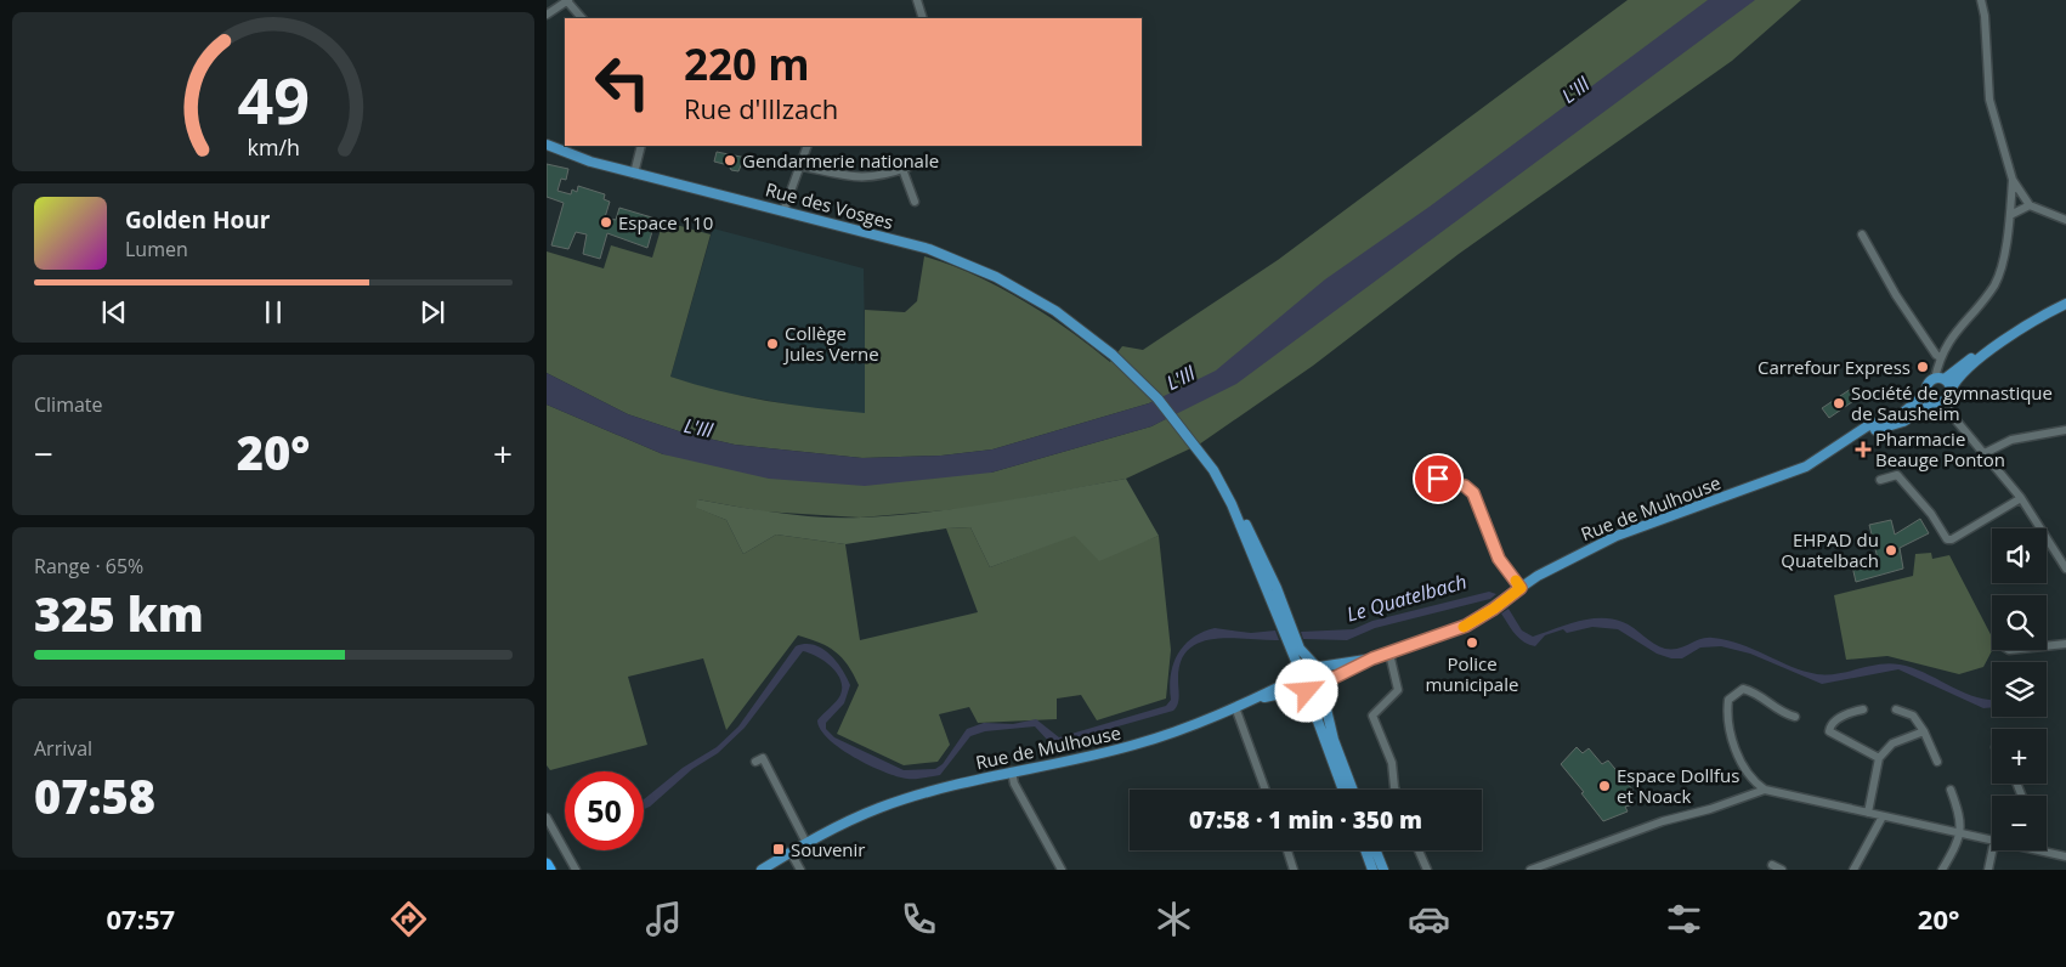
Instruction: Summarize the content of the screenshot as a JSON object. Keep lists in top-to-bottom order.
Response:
{
  "streets": {
    "main road": ["Rue des Vosges", "Rue de Mulhouse"]
  },
  "water": ["L'Ill", "Le Quatelbach"],
  "places": {
    "other": [
      "Gendarmerie nationale",
      "Espace 110",
      "Collège Jules Verne",
      "Carrefour Express",
      "Société de gymnastique de Sausheim",
      "EHPAD du Quatelbach",
      "Police municipale",
      "Espace Dollfus et Noack"
    ],
    "health": ["Pharmacie Beauge Ponton"],
    "transit": ["Souvenir"]
  },
  "page": {
    "turn": ["220 m", "Rue d'Illzach"],
    "song": ["Golden Hour", "Lumen"],
    "tile": [
      "Climate",
      ["Range · 65%", "325 km"],
      ["Arrival", "07:58"]
    ],
    "heat": ["−", "20°", "+"],
    "map_buttons": ["+", "−"],
    "limit": "50",
    "trip": "07:58 · 1 min · 350 m",
    "tabs": ["07:57", "20°"],
    "gauge": ["49", "km/h"]
  }
}
